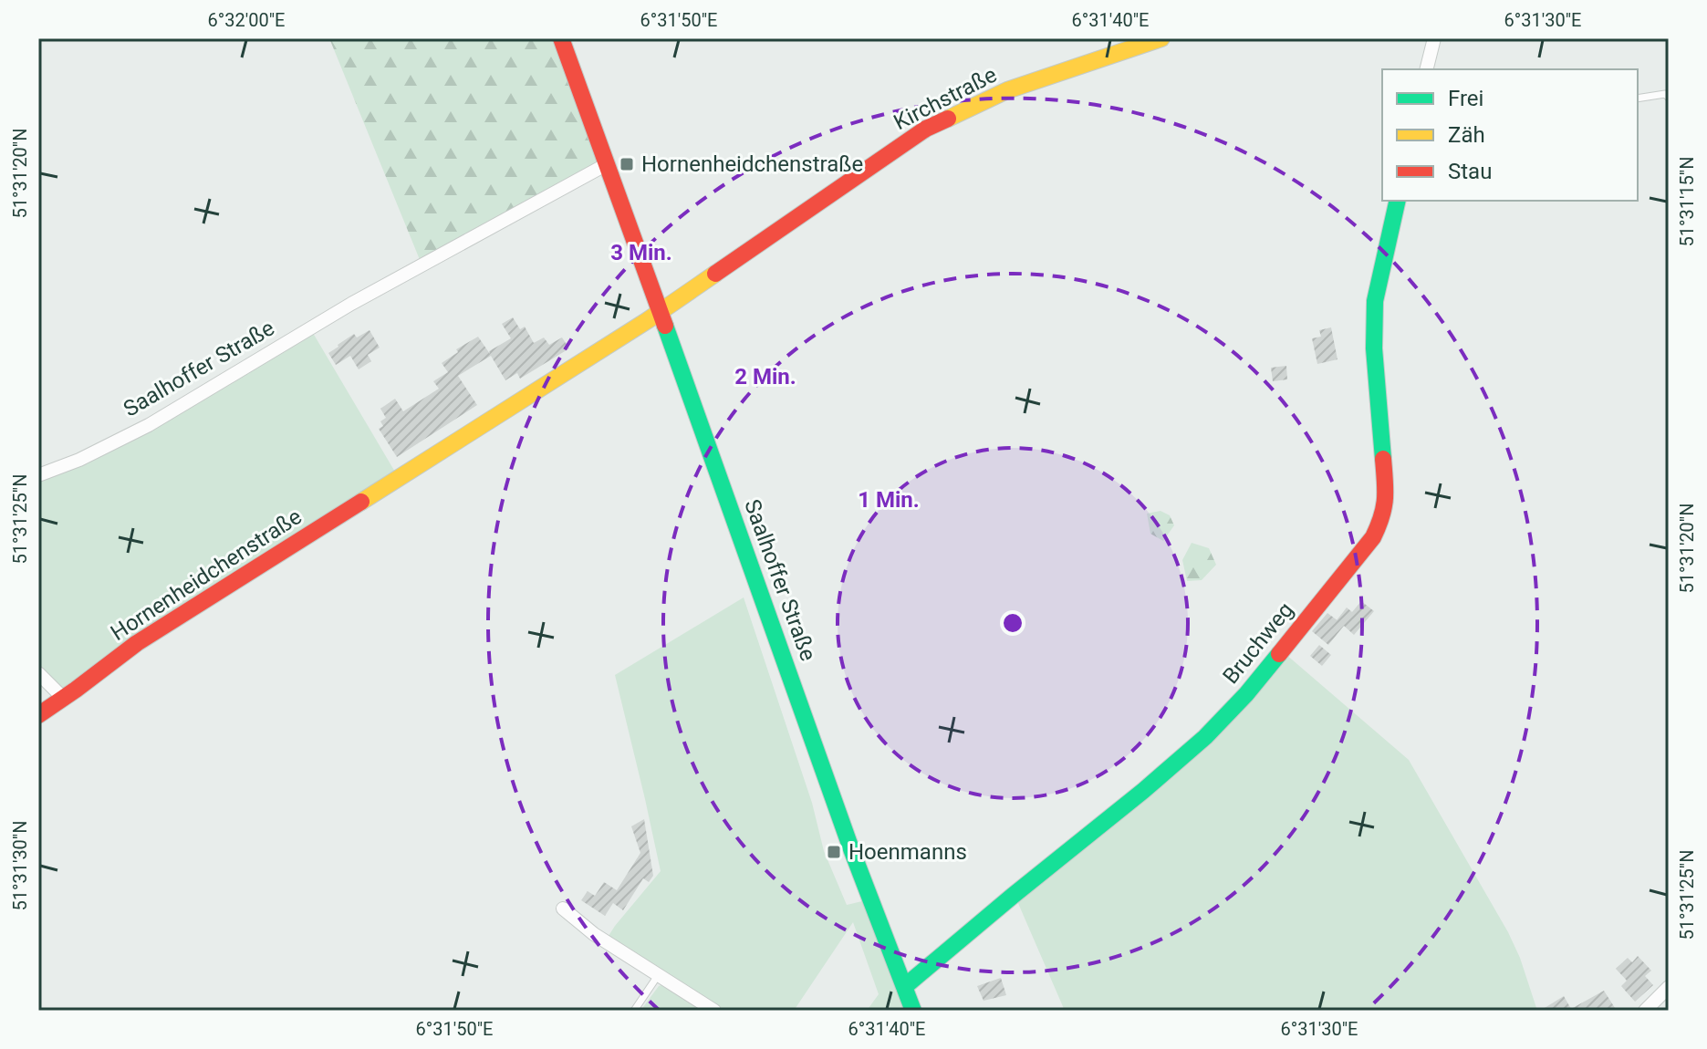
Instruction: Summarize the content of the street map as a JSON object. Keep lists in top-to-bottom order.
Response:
{
  "streets": {
    "street": [
      "Kirchstraße",
      "Saalhoffer Straße",
      "Hornenheidchenstraße",
      "Bruchweg"
    ]
  },
  "crossings": [
    ["Kirchstraße", "Saalhoffer Straße"],
    ["Kirchstraße", "Hornenheidchenstraße"],
    ["Saalhoffer Straße", "Hornenheidchenstraße"],
    ["Saalhoffer Straße", "Bruchweg"]
  ],
  "places": {
    "transit": ["Hornenheidchenstraße", "Hoenmanns"]
  },
  "legend": ["Frei", "Zäh", "Stau"],
  "coordinates": [
    "6°32'00\"E",
    "6°31'50\"E",
    "6°31'40\"E",
    "6°31'30\"E",
    "51°31'20\"N",
    "51°31'15\"N",
    "51°31'25\"N",
    "51°31'30\"N"
  ],
  "rings": ["3 Min.", "2 Min.", "1 Min."]
}
